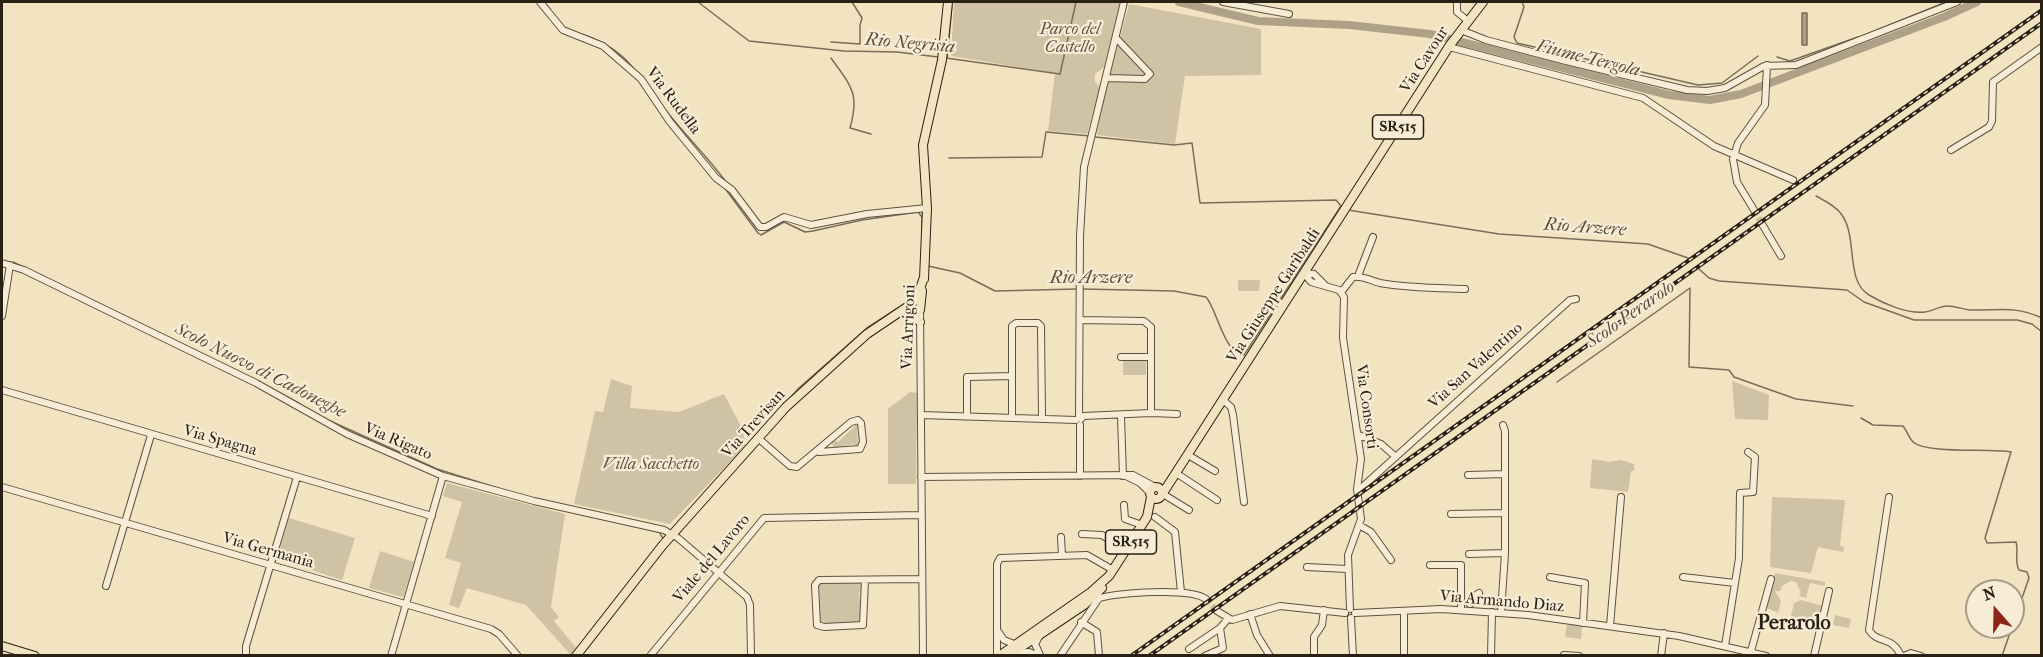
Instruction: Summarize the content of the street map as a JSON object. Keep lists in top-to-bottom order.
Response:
{
  "streets": {
    "main road": [
      "Via Cavour",
      "SR515",
      "Via Giuseppe Garibaldi",
      "Via Arrigoni",
      "Via Trevisan"
    ],
    "street": [
      "Via Rudella",
      "Via San Valentino",
      "Via Consorti",
      "Via Spagna",
      "Via Rigato",
      "Via Germania",
      "Viale del Lavoro",
      "Via Armando Diaz"
    ]
  },
  "crossings": [
    ["Via Cavour", "Via Giuseppe Garibaldi"],
    ["Via Rudella", "Via Arrigoni"],
    ["SR515", "Via Giuseppe Garibaldi"],
    ["Via Arrigoni", "Via Trevisan"],
    ["Via Arrigoni", "Viale del Lavoro"],
    ["Via Consorti", "Via Armando Diaz"],
    ["Via Trevisan", "Via Rigato"],
    ["Via Rigato", "Viale del Lavoro"]
  ],
  "districts": ["Perarolo"],
  "water": [
    "Rio Negrisia",
    "Fiume Tergola",
    "Rio Arzere",
    "Scolo Perarolo",
    "Scolo Nuovo di Cadoneghe"
  ],
  "parks": ["Parco del Castello", "Villa Sacchetto"],
  "north": "top"
}
